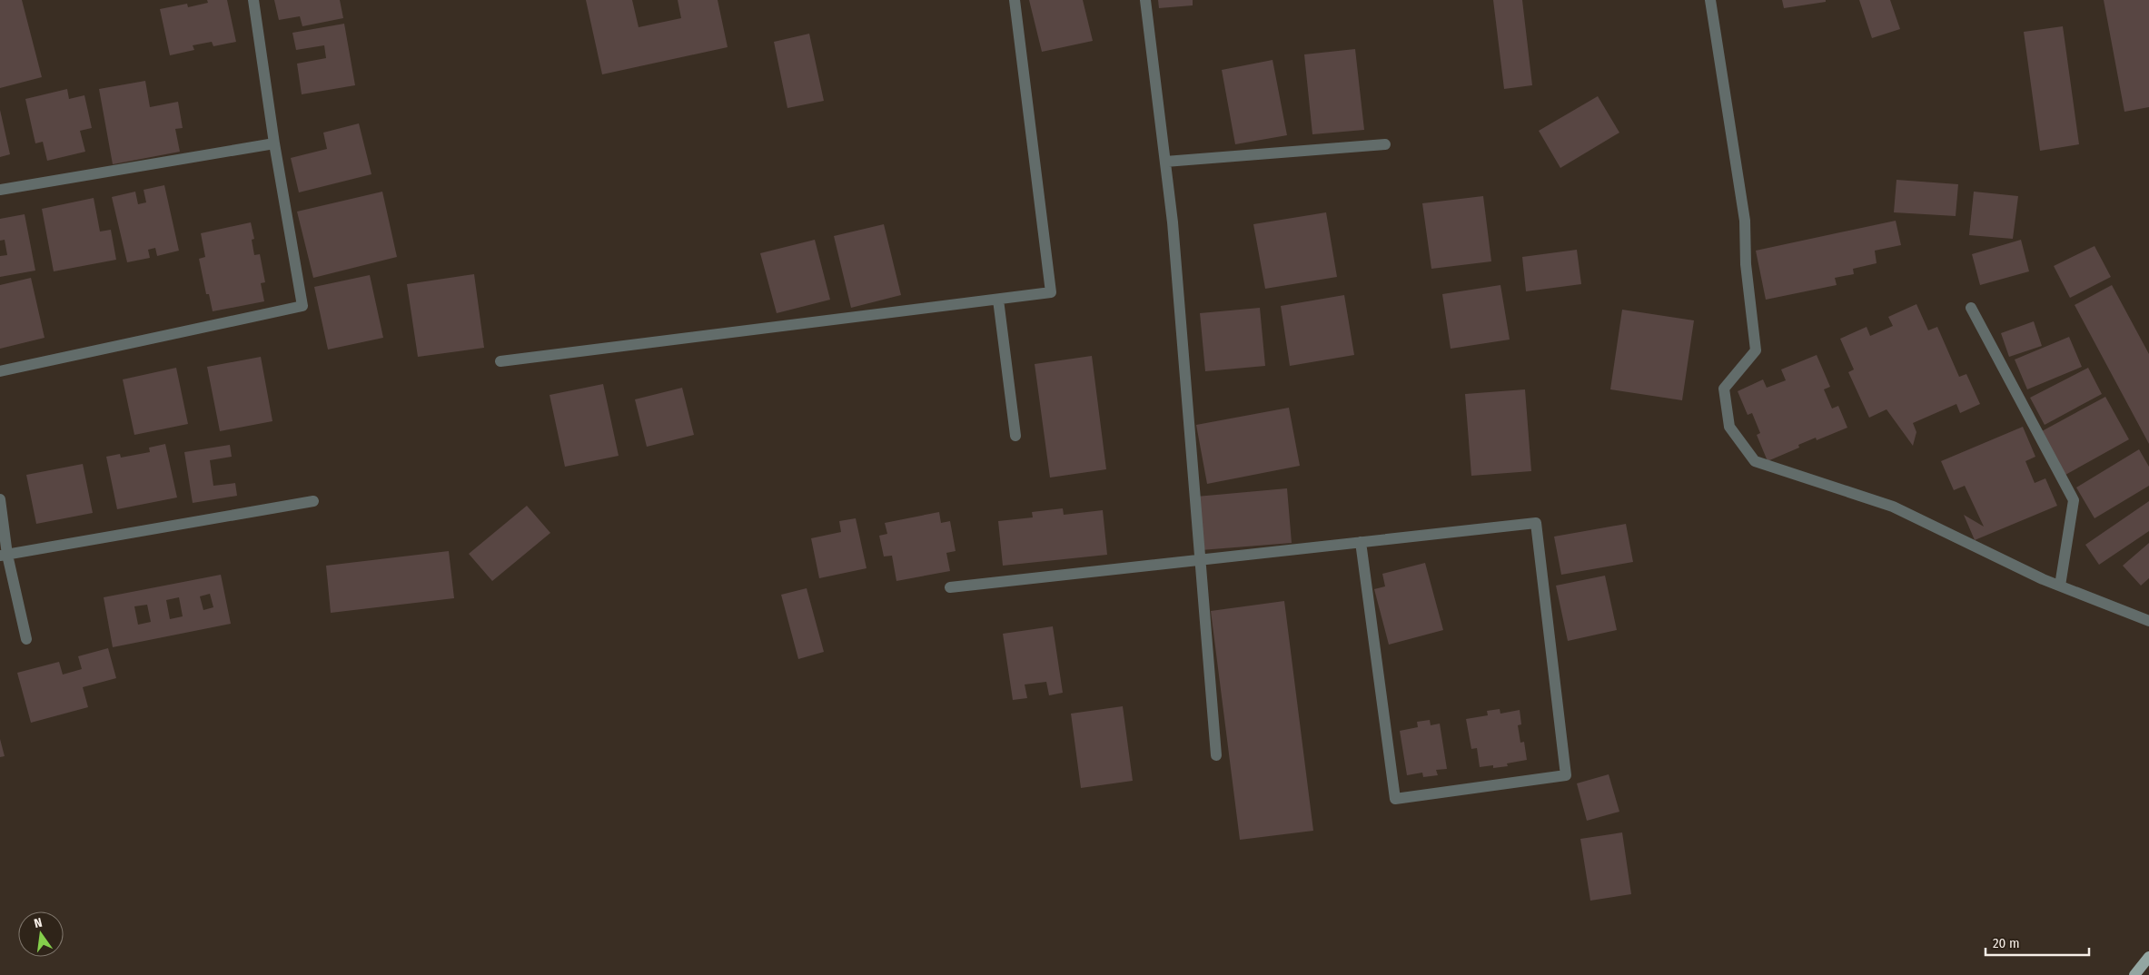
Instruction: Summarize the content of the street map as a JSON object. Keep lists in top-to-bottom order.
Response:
{
  "scale_bar": "20 m",
  "north": "top"
}
